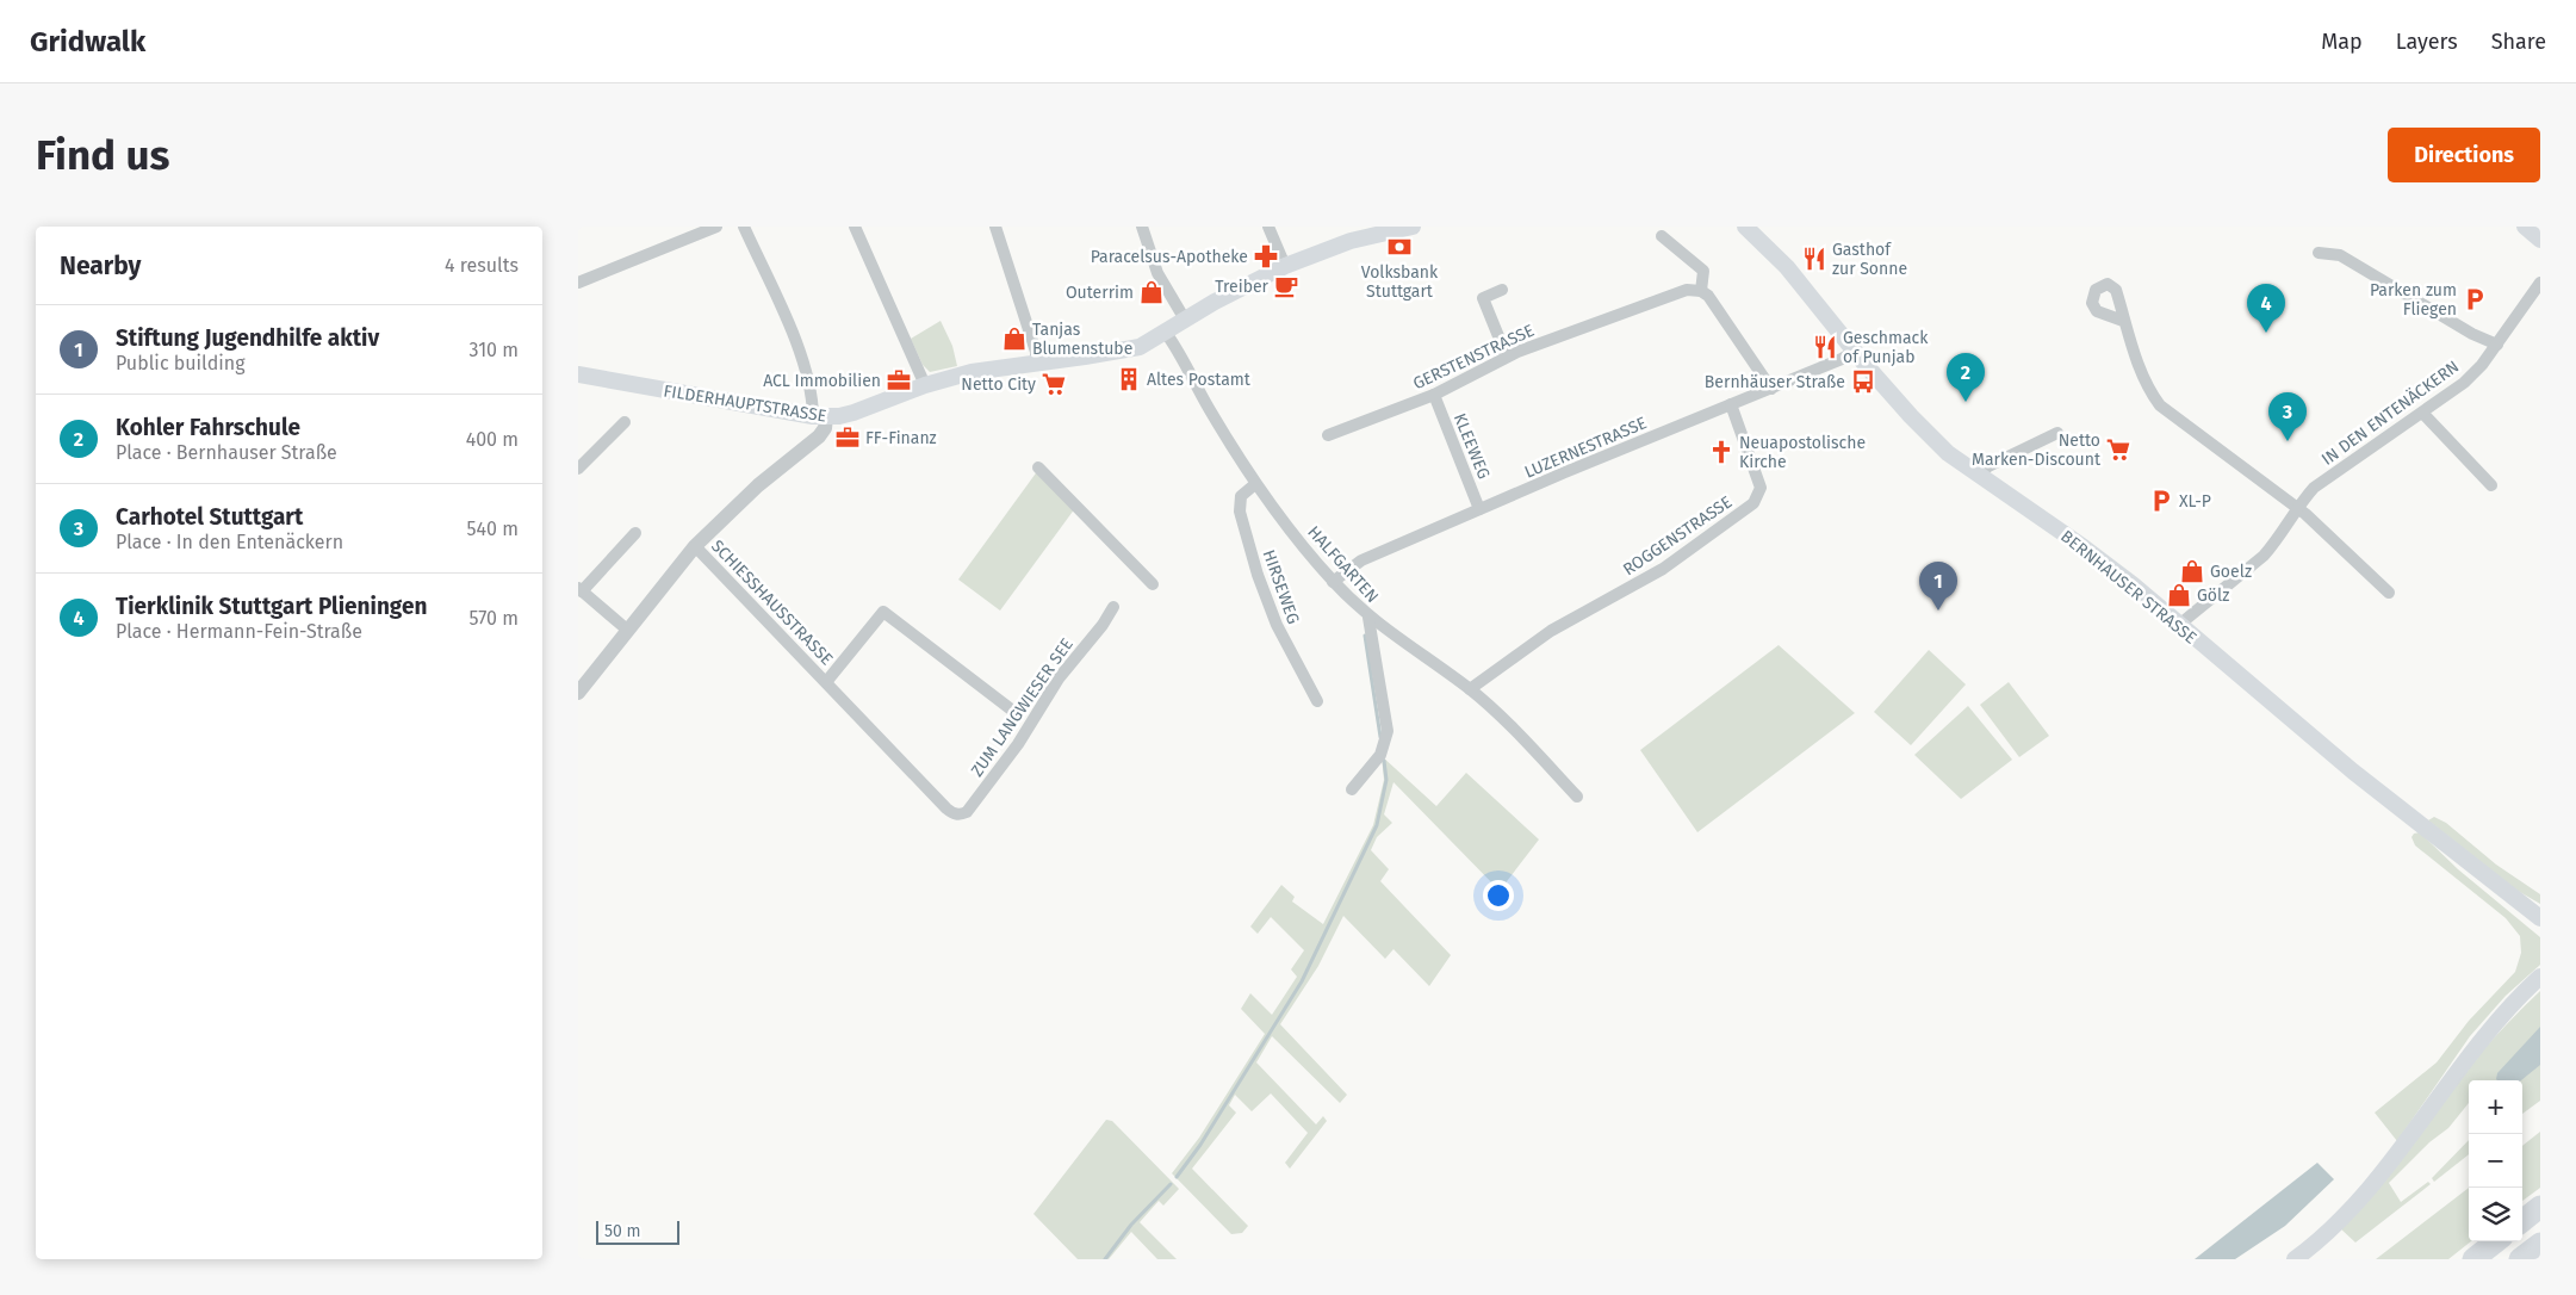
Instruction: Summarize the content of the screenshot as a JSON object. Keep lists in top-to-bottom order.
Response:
{
  "streets": {
    "main road": ["FILDERHAUPTSTRASSE", "BERNHAUSER STRASSE"],
    "street": [
      "GERSTENSTRASSE",
      "IN DEN ENTENÄCKERN",
      "KLEEWEG",
      "LUZERNESTRASSE",
      "ROGGENSTRASSE",
      "HALFGARTEN",
      "HIRSEWEG",
      "SCHIESSHAUSSTRASSE",
      "ZUM LANGWIESER SEE"
    ]
  },
  "crossings": [
    ["GERSTENSTRASSE", "KLEEWEG"],
    ["FILDERHAUPTSTRASSE", "HALFGARTEN"],
    ["IN DEN ENTENÄCKERN", "BERNHAUSER STRASSE"],
    ["KLEEWEG", "LUZERNESTRASSE"],
    ["LUZERNESTRASSE", "ROGGENSTRASSE"],
    ["LUZERNESTRASSE", "HALFGARTEN"],
    ["LUZERNESTRASSE", "BERNHAUSER STRASSE"],
    ["ROGGENSTRASSE", "HALFGARTEN"],
    ["HALFGARTEN", "HIRSEWEG"],
    ["SCHIESSHAUSSTRASSE", "ZUM LANGWIESER SEE"]
  ],
  "places": {
    "bank": ["Volksbank Stuttgart"],
    "pharmacy": ["Paracelsus-Apotheke"],
    "restaurant": ["Gasthof zur Sonne", "Geschmack of Punjab"],
    "cafe": ["Treiber"],
    "shop": [
      "Outerrim",
      "Tanjas Blumenstube",
      "Goelz",
      "Gölz"
    ],
    "parking": ["Parken zum Fliegen", "XL-P"],
    "building": ["Altes Postamt"],
    "office": ["ACL Immobilien", "FF-Finanz"],
    "bus stop": ["Bernhäuser Straße"],
    "supermarket": ["Netto City", "Netto Marken-Discount"],
    "church": ["Neuapostolische Kirche"]
  },
  "scale_bar": "50 m",
  "page": {
    "header": "Gridwalk",
    "nav": ["Map", "Layers", "Share"],
    "buttons": "Directions",
    "title": "Find us",
    "heading": ["Nearby", "4 results"],
    "pins": [
      "4",
      "2",
      "3",
      "1"
    ],
    "list": [
      {
        "mark": "1",
        "name": "Stiftung Jugendhilfe aktiv",
        "note": "Public building",
        "value": "310 m"
      },
      {
        "mark": "2",
        "name": "Kohler Fahrschule",
        "note": "Place · Bernhauser Straße",
        "value": "400 m"
      },
      {
        "mark": "3",
        "name": "Carhotel Stuttgart",
        "note": "Place · In den Entenäckern",
        "value": "540 m"
      },
      {
        "mark": "4",
        "name": "Tierklinik Stuttgart Plieningen",
        "note": "Place · Hermann-Fein-Straße",
        "value": "570 m"
      }
    ],
    "map_buttons": ["+", "−"],
    "scale": "50 m"
  }
}
